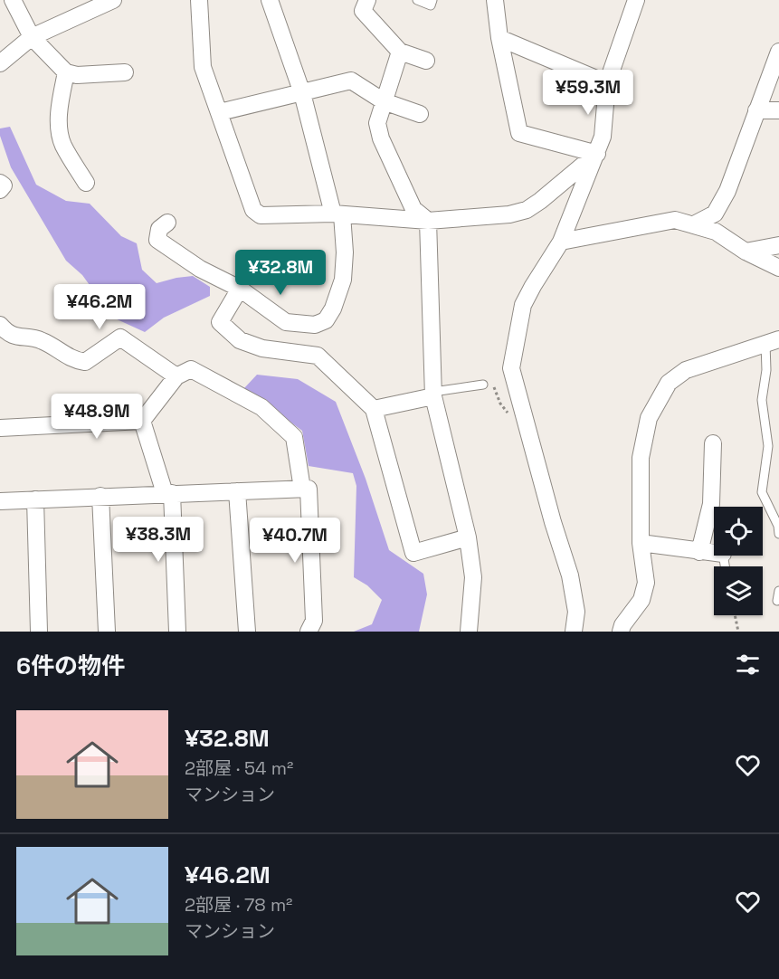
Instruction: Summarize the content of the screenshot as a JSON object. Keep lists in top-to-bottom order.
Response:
{
  "page": {
    "price": [
      "¥59.3M",
      "¥32.8M",
      "¥46.2M",
      "¥48.9M",
      "¥38.3M",
      "¥40.7M"
    ],
    "heading": "6件の物件",
    "list": [
      {
        "name": "¥32.8M",
        "note": "2部屋 · 54 m² · マンション"
      },
      {
        "name": "¥46.2M",
        "note": "2部屋 · 78 m² · マンション"
      }
    ]
  }
}
